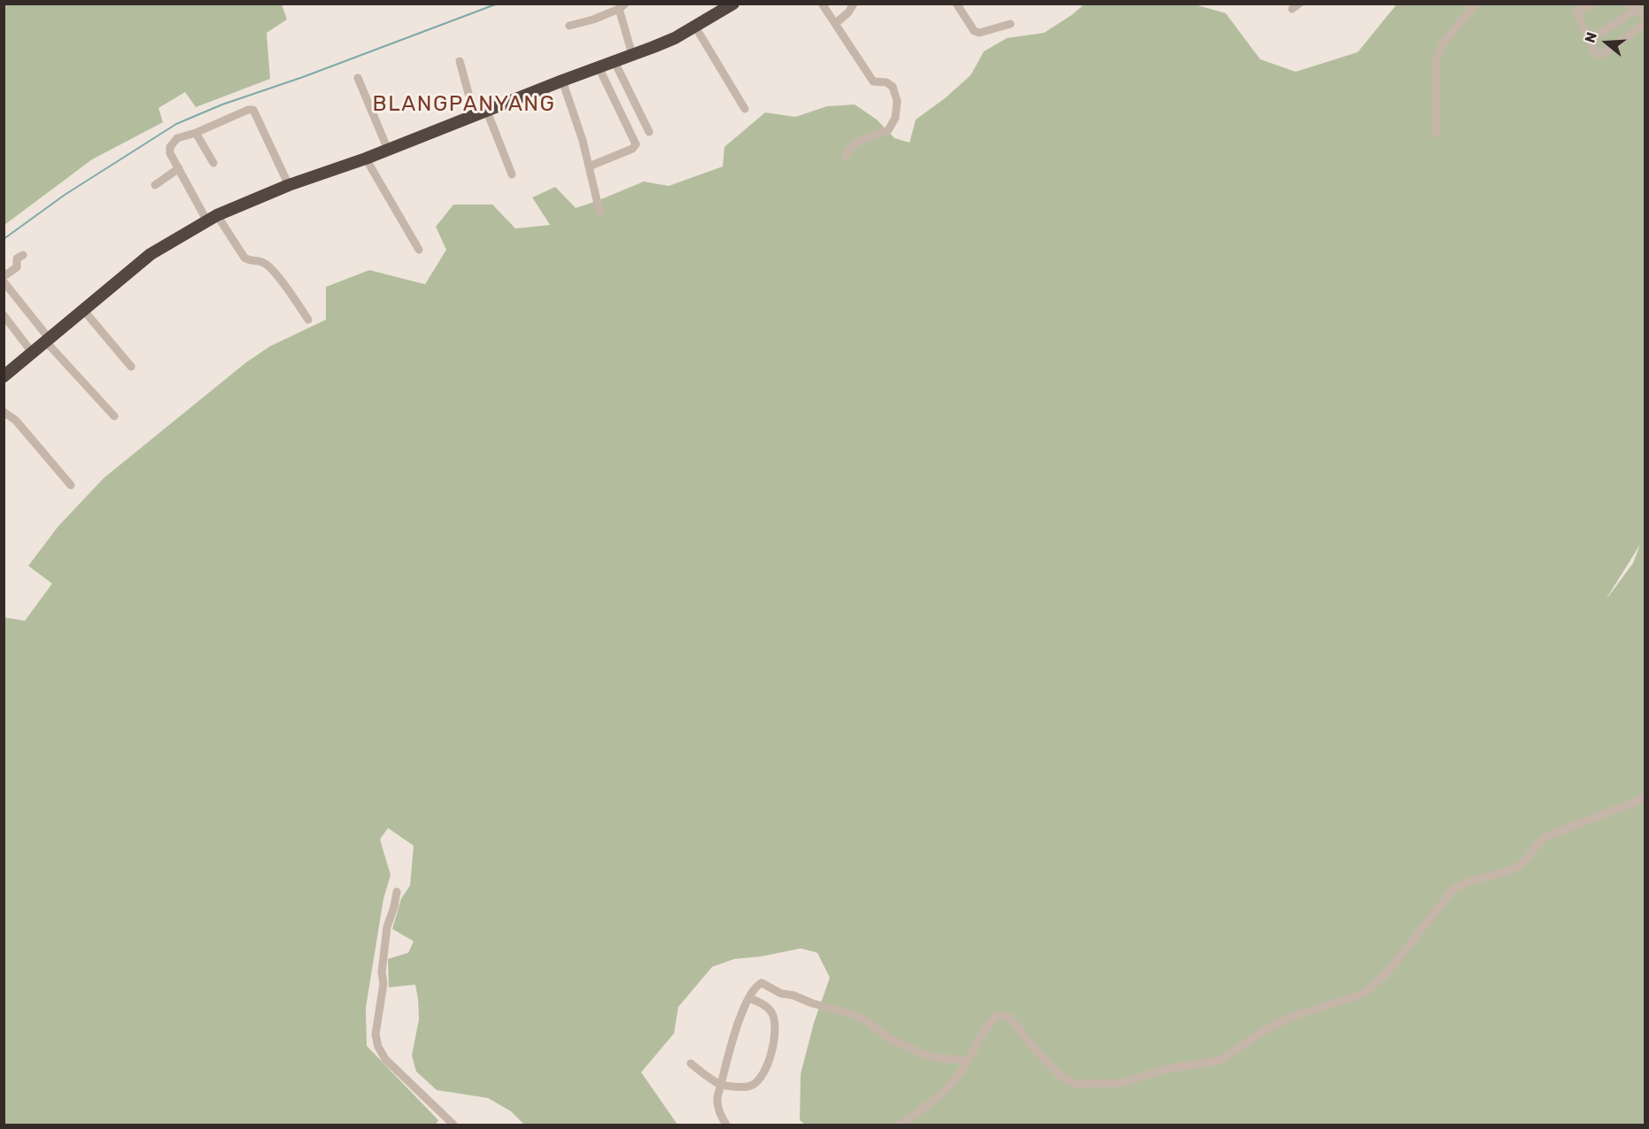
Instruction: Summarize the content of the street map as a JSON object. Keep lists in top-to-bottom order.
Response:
{
  "districts": ["BLANGPANYANG"],
  "north": "left"
}
